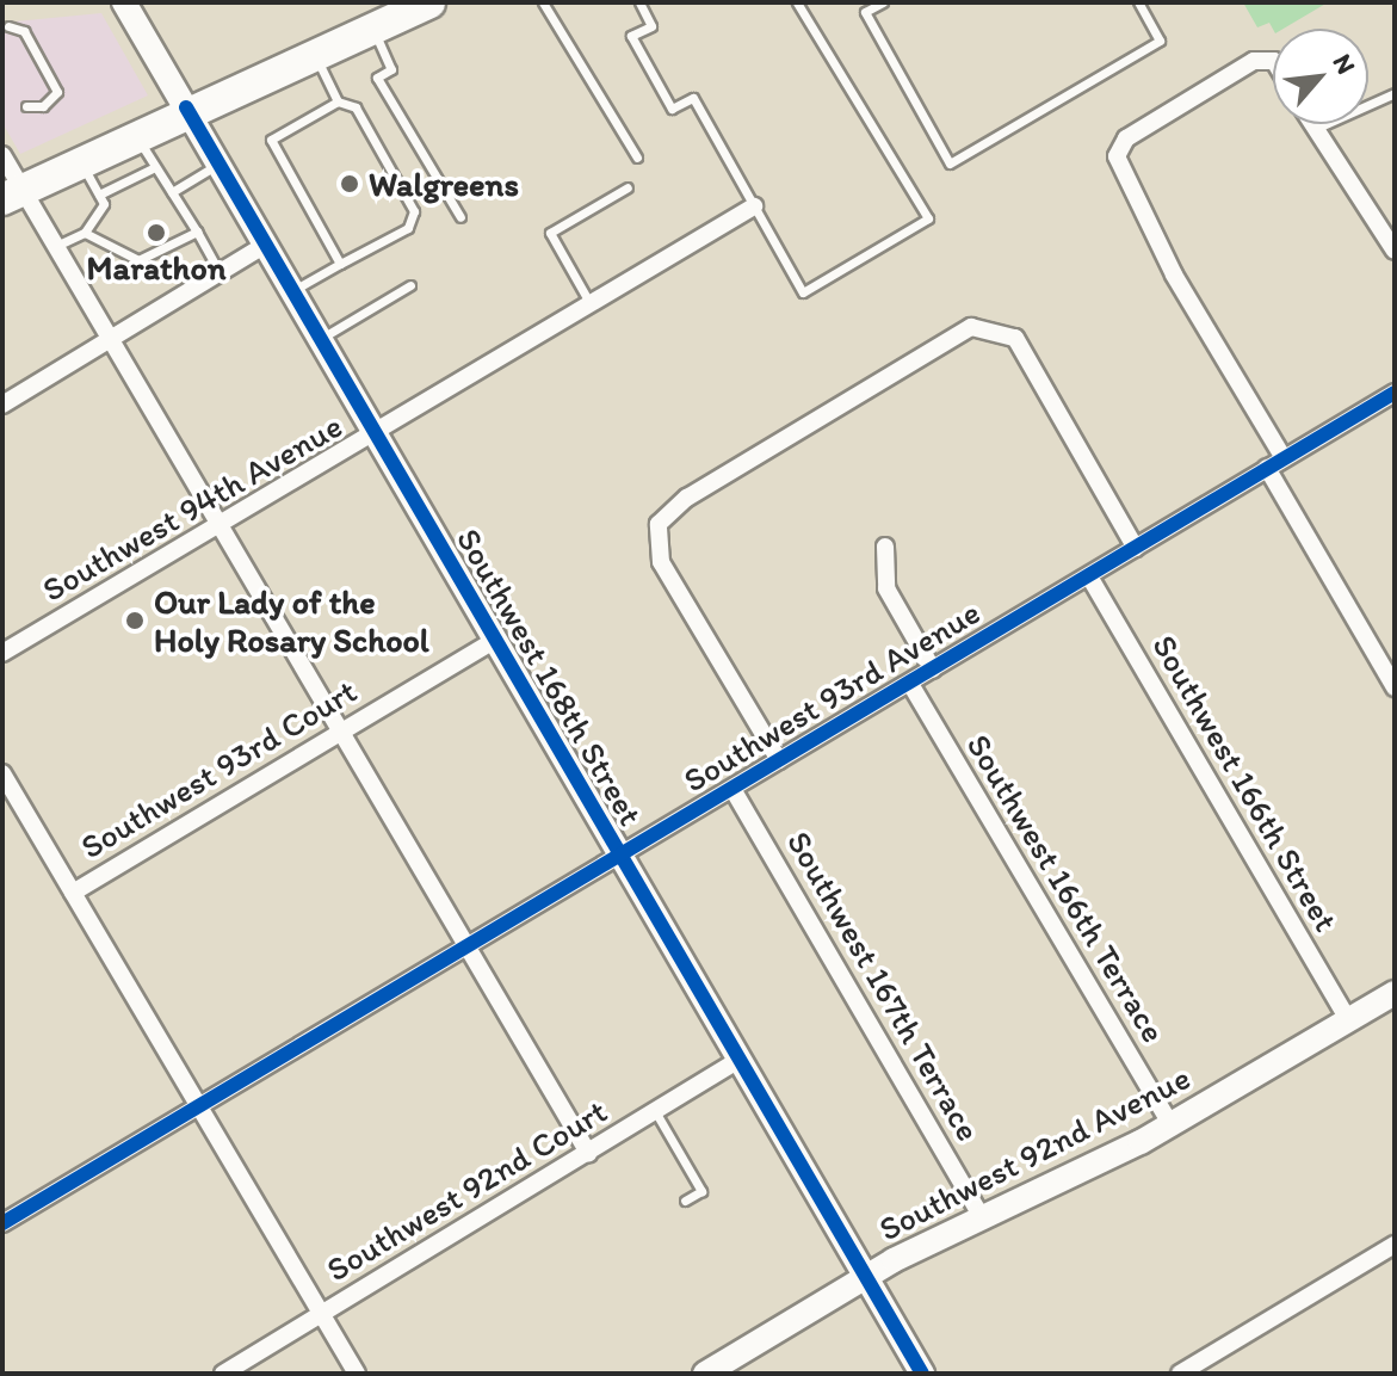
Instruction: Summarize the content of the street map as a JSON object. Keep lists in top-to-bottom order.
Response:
{
  "streets": {
    "street": [
      "Southwest 94th Avenue",
      "Southwest 168th Street",
      "Southwest 93rd Avenue",
      "Southwest 93rd Court",
      "Southwest 166th Street",
      "Southwest 166th Terrace",
      "Southwest 167th Terrace",
      "Southwest 92nd Avenue",
      "Southwest 92nd Court"
    ]
  },
  "crossings": [
    ["Southwest 94th Avenue", "Southwest 168th Street"],
    ["Southwest 168th Street", "Southwest 93rd Avenue"],
    ["Southwest 168th Street", "Southwest 93rd Court"],
    ["Southwest 168th Street", "Southwest 92nd Avenue"],
    ["Southwest 168th Street", "Southwest 92nd Court"],
    ["Southwest 93rd Avenue", "Southwest 166th Street"],
    ["Southwest 93rd Avenue", "Southwest 166th Terrace"],
    ["Southwest 93rd Avenue", "Southwest 167th Terrace"],
    ["Southwest 166th Street", "Southwest 92nd Avenue"],
    ["Southwest 166th Terrace", "Southwest 92nd Avenue"],
    ["Southwest 167th Terrace", "Southwest 92nd Avenue"]
  ],
  "places": ["Walgreens", "Marathon", "Our Lady of the Holy Rosary School"],
  "north": "top right"
}
